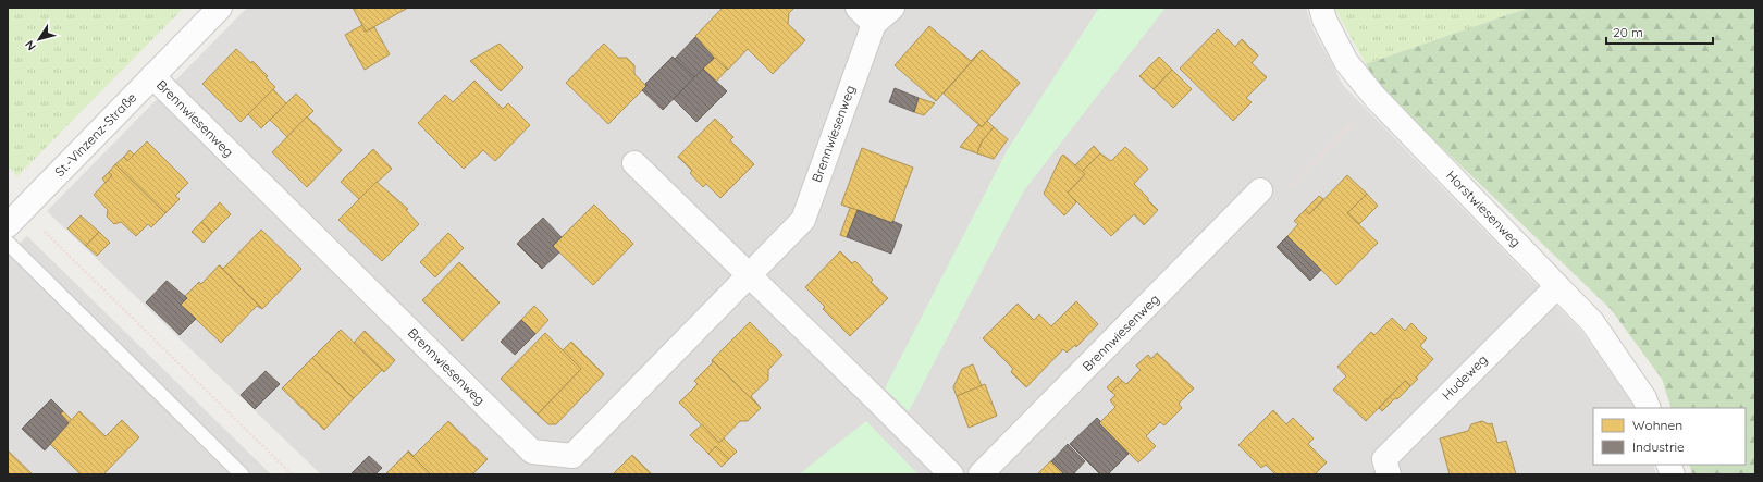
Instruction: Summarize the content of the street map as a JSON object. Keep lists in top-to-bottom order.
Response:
{
  "streets": {
    "street": [
      "Brennwiesenweg",
      "St.-Vinzenz-Straße",
      "Horstwiesenweg",
      "Hudeweg"
    ]
  },
  "crossings": [
    ["Brennwiesenweg", "St.-Vinzenz-Straße"],
    ["Horstwiesenweg", "Hudeweg"]
  ],
  "legend": ["Wohnen", "Industrie"],
  "scale_bar": "20 m",
  "north": "bottom left"
}
